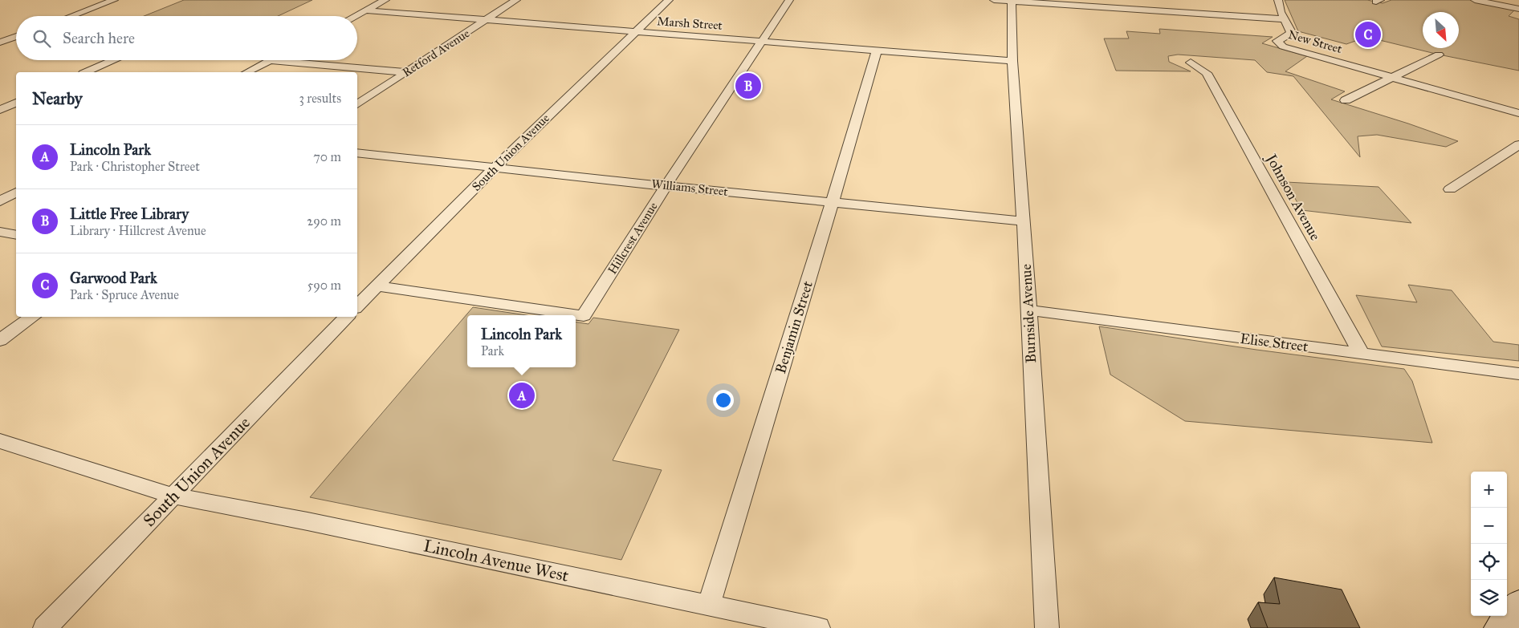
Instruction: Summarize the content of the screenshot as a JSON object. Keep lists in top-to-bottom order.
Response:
{
  "streets": {
    "street": [
      "Marsh Street",
      "New Street",
      "Retford Avenue",
      "South Union Avenue",
      "Williams Street",
      "Johnson Avenue",
      "Hillcrest Avenue",
      "Burnside Avenue",
      "Benjamin Street",
      "Elise Street",
      "Lincoln Avenue West"
    ]
  },
  "crossings": [
    ["Marsh Street", "Retford Avenue"],
    ["Marsh Street", "South Union Avenue"],
    ["Marsh Street", "Hillcrest Avenue"],
    ["Marsh Street", "Burnside Avenue"],
    ["Marsh Street", "Benjamin Street"],
    ["New Street", "Burnside Avenue"],
    ["South Union Avenue", "Williams Street"],
    ["South Union Avenue", "Hillcrest Avenue"],
    ["South Union Avenue", "Lincoln Avenue West"],
    ["Williams Street", "Hillcrest Avenue"],
    ["Williams Street", "Burnside Avenue"],
    ["Williams Street", "Benjamin Street"],
    ["Johnson Avenue", "Elise Street"],
    ["Burnside Avenue", "Elise Street"],
    ["Benjamin Street", "Lincoln Avenue West"]
  ],
  "north": "bottom right",
  "page": {
    "search": "Search here",
    "pins": ["C", "B", "A"],
    "heading": ["Nearby", "3 results"],
    "list": [
      {
        "mark": "A",
        "name": "Lincoln Park",
        "note": "Park · Christopher Street",
        "value": "70 m"
      },
      {
        "mark": "B",
        "name": "Little Free Library",
        "note": "Library · Hillcrest Avenue",
        "value": "290 m"
      },
      {
        "mark": "C",
        "name": "Garwood Park",
        "note": "Park · Spruce Avenue",
        "value": "590 m"
      }
    ],
    "popup": ["Lincoln Park", "Park"],
    "map_buttons": ["+", "−"]
  }
}
